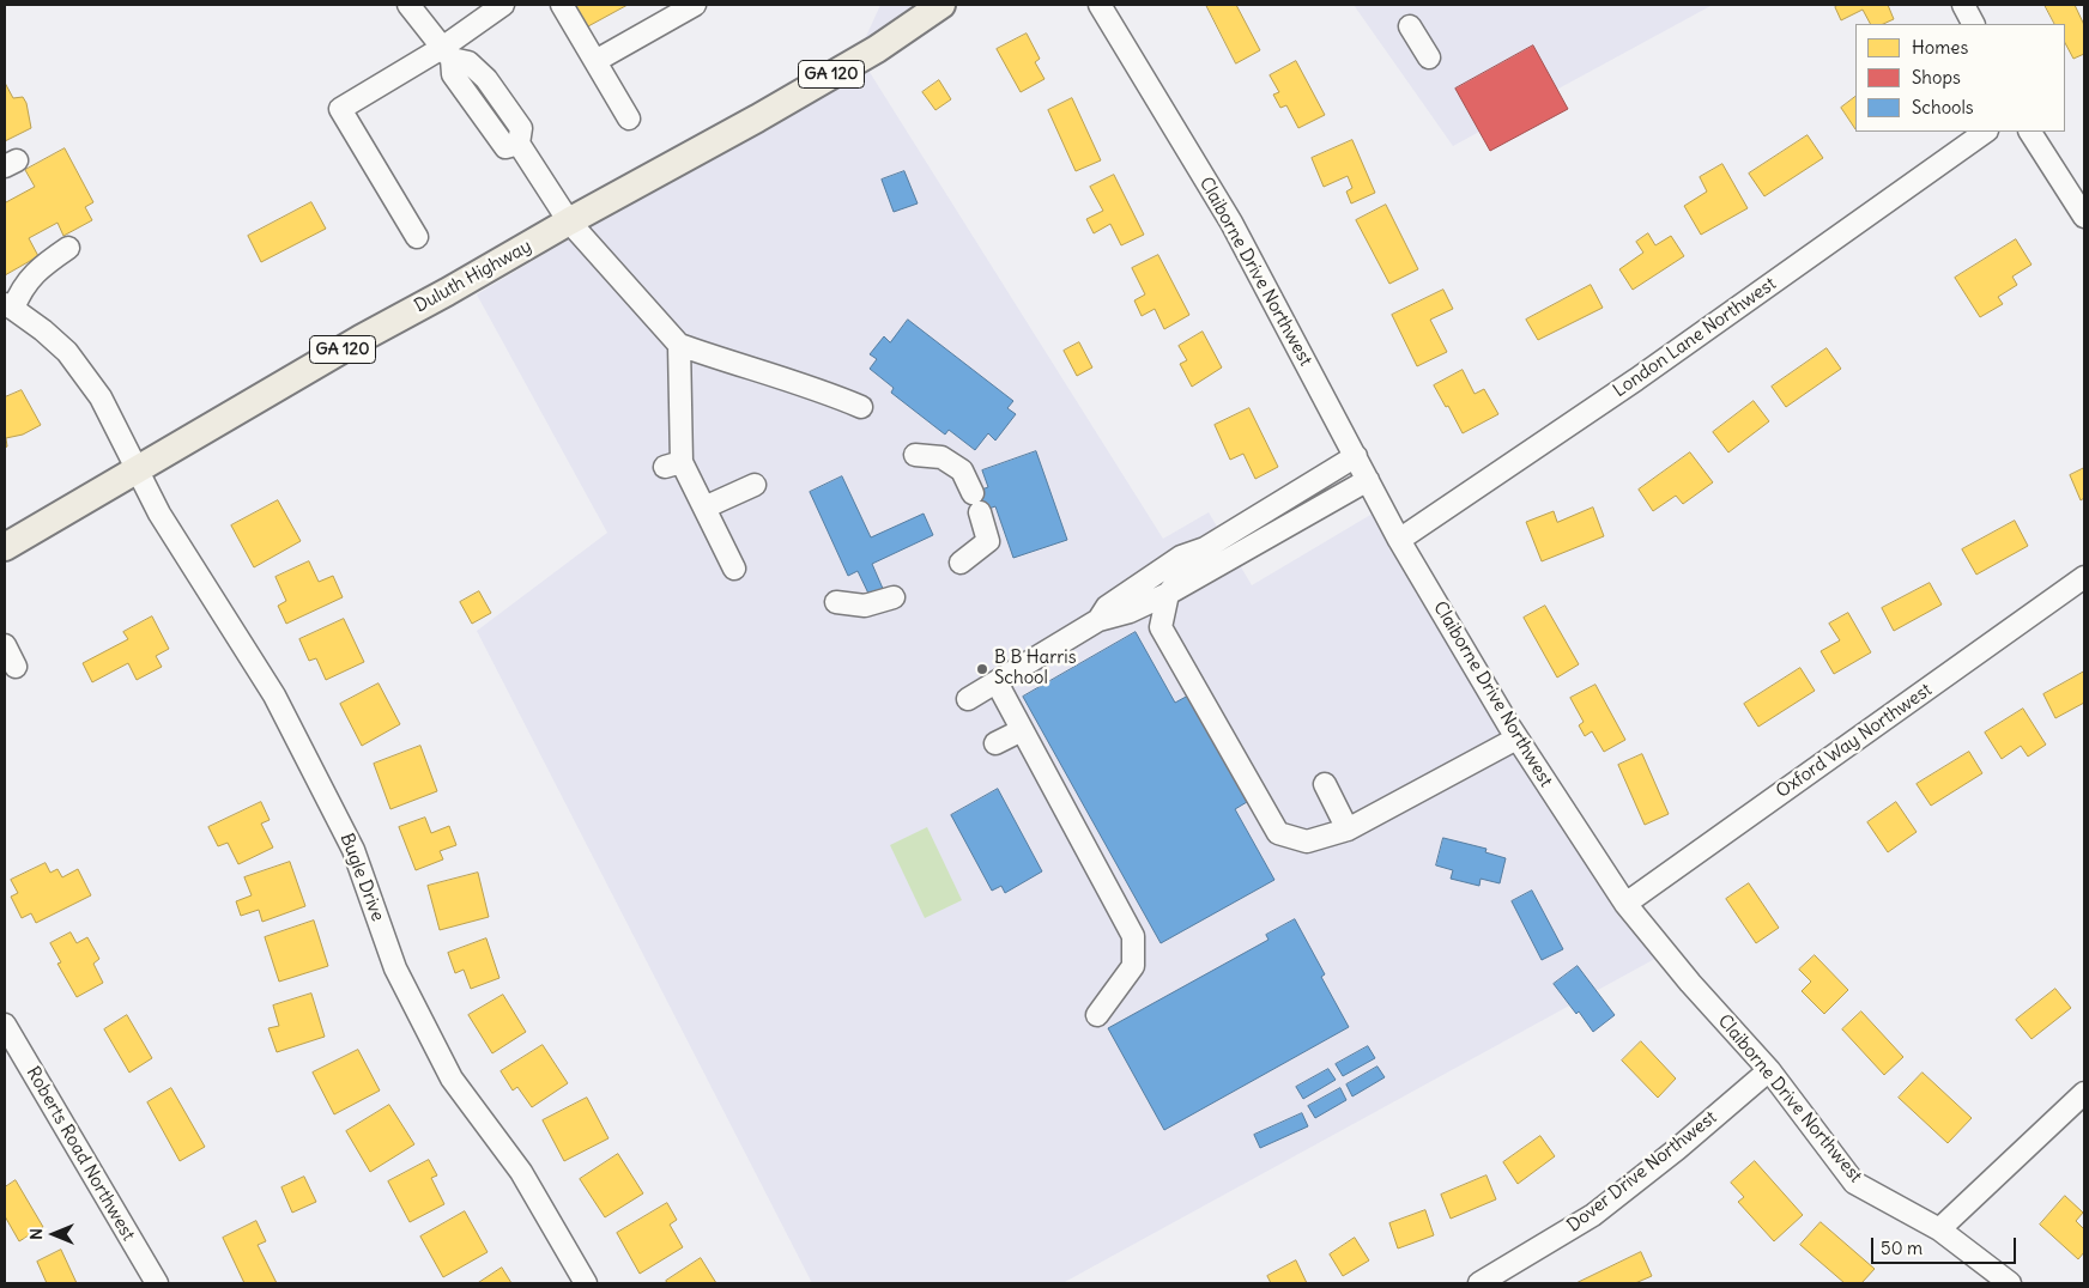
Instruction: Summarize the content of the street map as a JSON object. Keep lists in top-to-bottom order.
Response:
{
  "streets": {
    "main road": ["GA 120", "Duluth Highway"],
    "street": [
      "Claiborne Drive Northwest",
      "London Lane Northwest",
      "Oxford Way Northwest",
      "Bugle Drive",
      "Roberts Road Northwest",
      "Dover Drive Northwest"
    ]
  },
  "crossings": [
    ["Claiborne Drive Northwest", "London Lane Northwest"],
    ["Claiborne Drive Northwest", "Oxford Way Northwest"],
    ["Claiborne Drive Northwest", "Dover Drive Northwest"],
    ["Duluth Highway", "Bugle Drive"]
  ],
  "places": ["B B Harris School"],
  "legend": ["Homes", "Shops", "Schools"],
  "scale_bar": "50 m",
  "north": "left"
}
